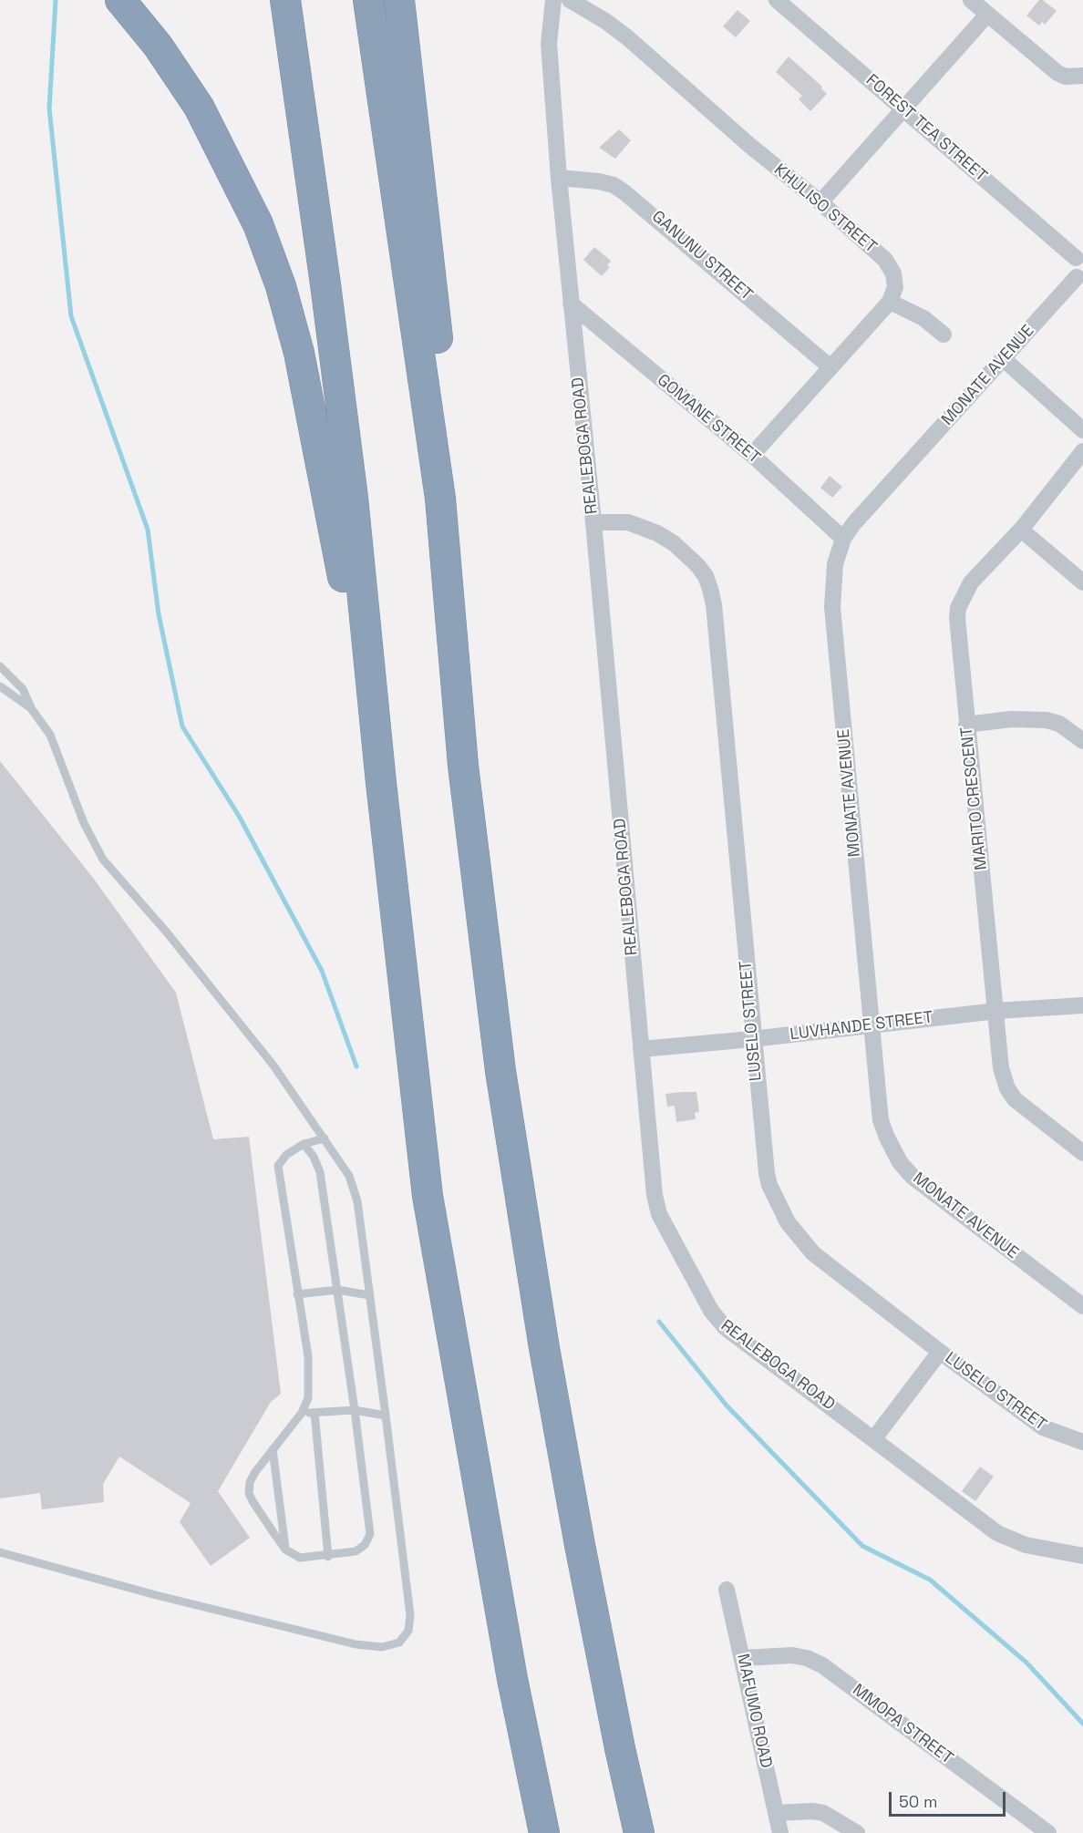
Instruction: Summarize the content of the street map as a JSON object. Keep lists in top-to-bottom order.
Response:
{
  "streets": {
    "street": [
      "FOREST TEA STREET",
      "KHULISO STREET",
      "GANUNU STREET",
      "MONATE AVENUE",
      "GOMANE STREET",
      "REALEBOGA ROAD",
      "MARITO CRESCENT",
      "LUSELO STREET",
      "LUVHANDE STREET",
      "MAFUMO ROAD",
      "MMOPA STREET"
    ]
  },
  "crossings": [
    ["FOREST TEA STREET", "MONATE AVENUE"],
    ["GANUNU STREET", "REALEBOGA ROAD"],
    ["MONATE AVENUE", "GOMANE STREET"],
    ["MONATE AVENUE", "LUVHANDE STREET"],
    ["GOMANE STREET", "REALEBOGA ROAD"],
    ["REALEBOGA ROAD", "LUSELO STREET"],
    ["REALEBOGA ROAD", "LUVHANDE STREET"],
    ["MARITO CRESCENT", "LUVHANDE STREET"],
    ["LUSELO STREET", "LUVHANDE STREET"],
    ["MAFUMO ROAD", "MMOPA STREET"]
  ],
  "scale_bar": "50 m"
}
